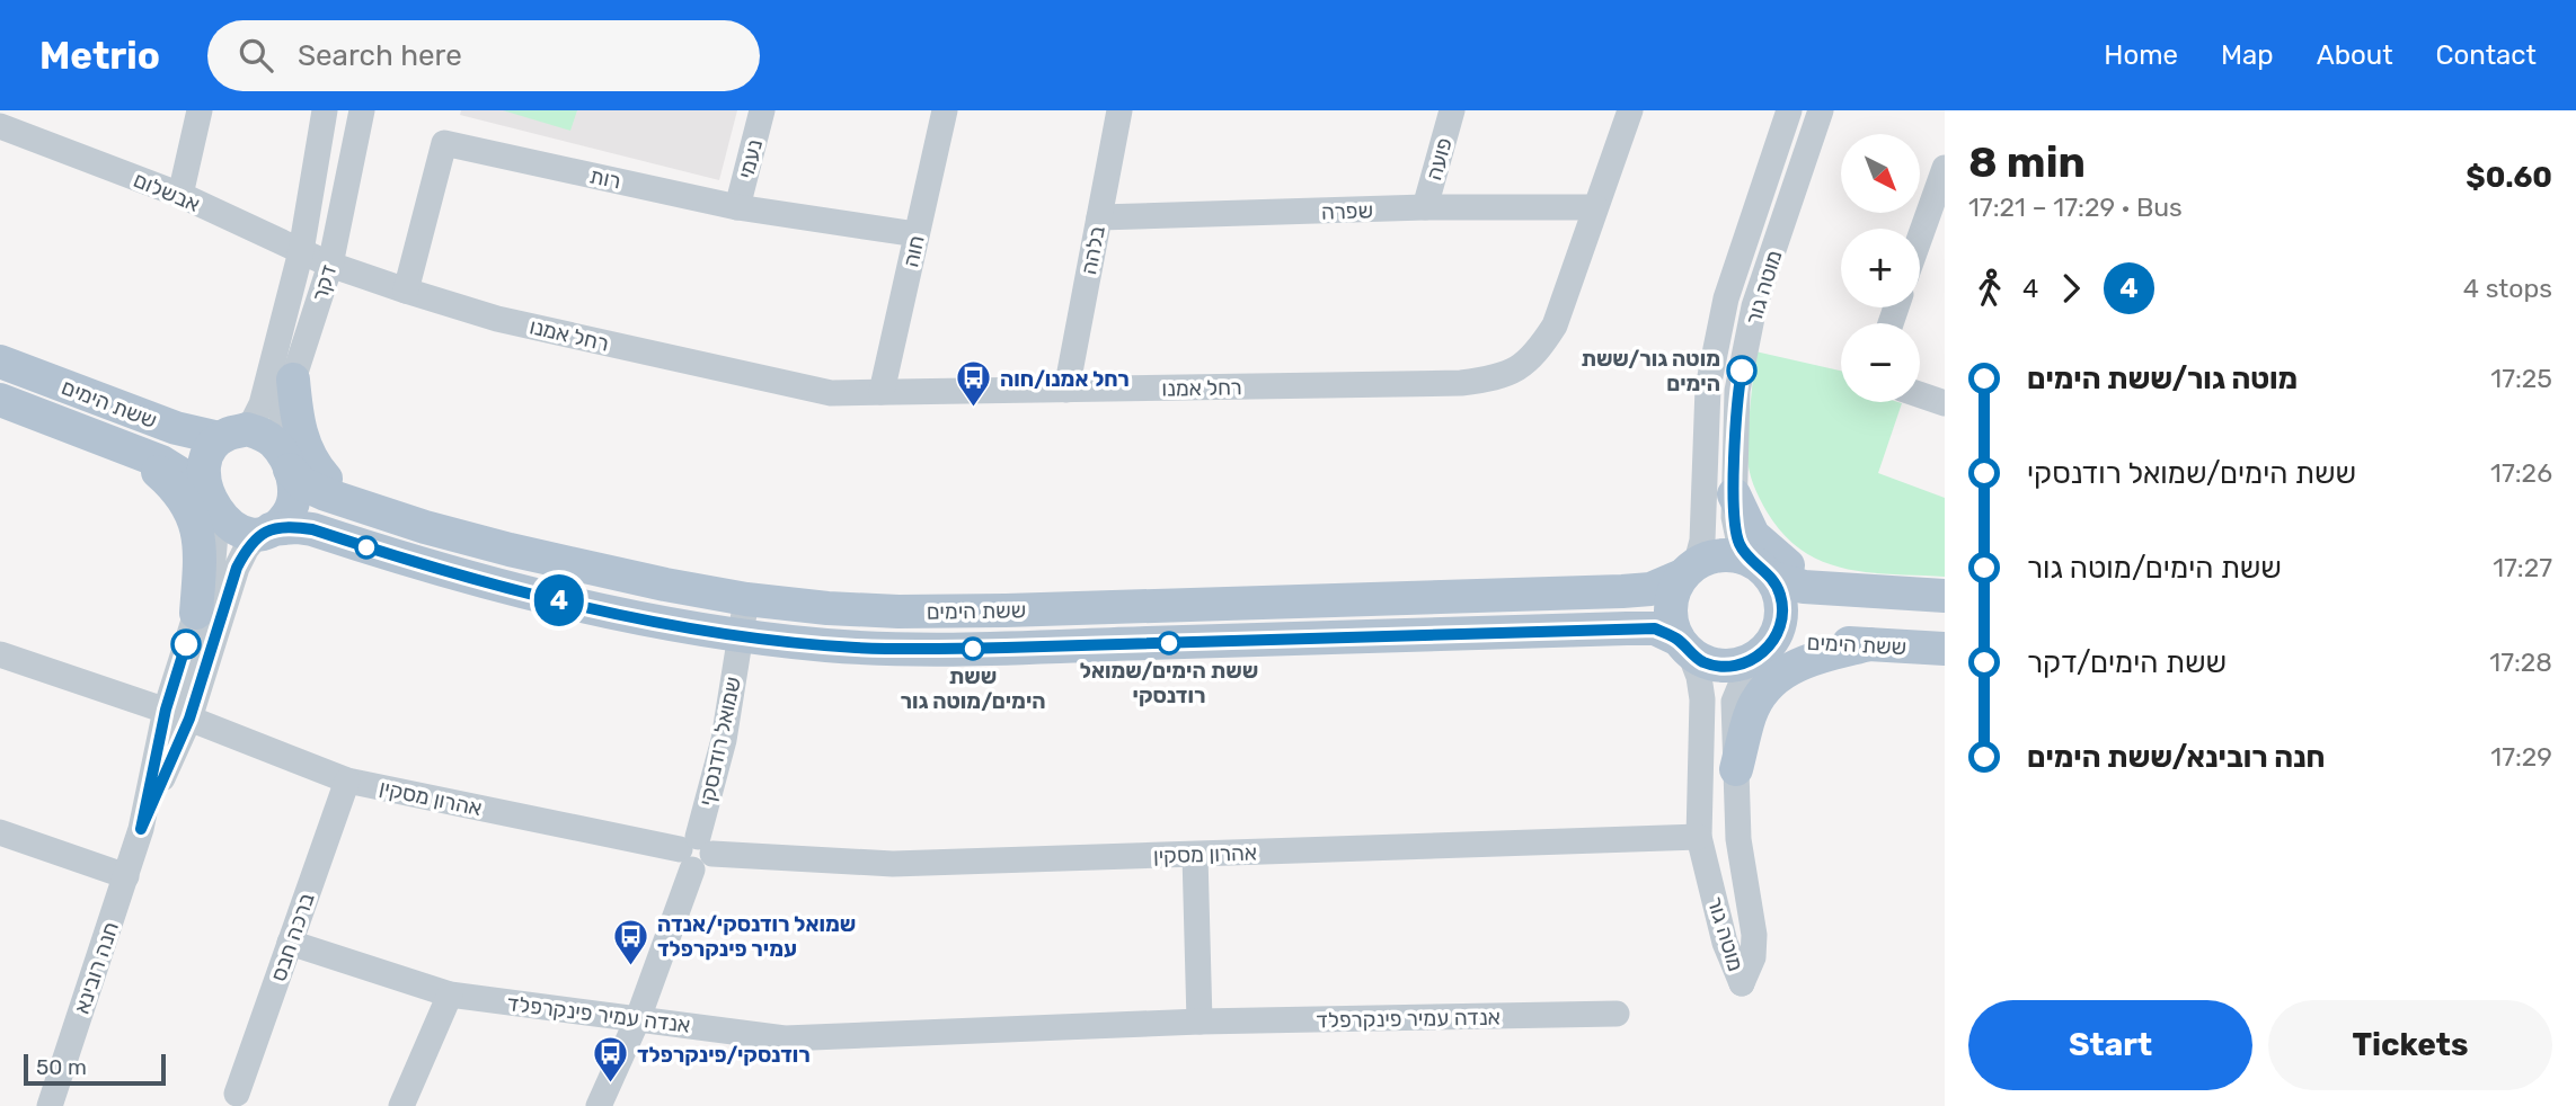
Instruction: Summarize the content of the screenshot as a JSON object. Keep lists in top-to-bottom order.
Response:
{
  "streets": {
    "main road": ["ששת הימים"],
    "street": [
      "נעמי",
      "פועה",
      "רות",
      "אבשלום",
      "שפרה",
      "בלהה",
      "חוה",
      "דקר",
      "מוטה גור",
      "רחל אמנו",
      "שמואל רודנסקי",
      "אהרון מסקין",
      "ברכה חבס",
      "חנה רובינא",
      "אנדה עמיר פינקרפלד"
    ]
  },
  "crossings": [
    ["נעמי", "רות"],
    ["פועה", "שפרה"],
    ["רות", "חוה"],
    ["רות", "רחל אמנו"],
    ["אבשלום", "דקר"],
    ["אבשלום", "רחל אמנו"],
    ["שפרה", "בלהה"],
    ["שפרה", "רחל אמנו"],
    ["בלהה", "רחל אמנו"],
    ["חוה", "רחל אמנו"],
    ["דקר", "רחל אמנו"],
    ["דקר", "ששת הימים"],
    ["דקר", "חנה רובינא"],
    ["מוטה גור", "ששת הימים"],
    ["מוטה גור", "אהרון מסקין"],
    ["ששת הימים", "שמואל רודנסקי"],
    ["ששת הימים", "חנה רובינא"],
    ["שמואל רודנסקי", "אהרון מסקין"],
    ["שמואל רודנסקי", "אנדה עמיר פינקרפלד"],
    ["אהרון מסקין", "ברכה חבס"],
    ["אהרון מסקין", "חנה רובינא"],
    ["ברכה חבס", "אנדה עמיר פינקרפלד"]
  ],
  "places": {
    "other": ["מוטה גור/ששת הימים", "ששת הימים/שמואל רודנסקי", "ששת הימים/מוטה גור"],
    "bus stop": ["רחל אמנו/חוה", "שמואל רודנסקי/אנדה עמיר פינקרפלד", "רודנסקי/פינקרפלד"]
  },
  "lines": ["bus line 4"],
  "scale_bar": "50 m",
  "north": "bottom right",
  "page": {
    "header": "Metrio",
    "search": "Search here",
    "nav": [
      "Home",
      "Map",
      "About",
      "Contact"
    ],
    "on_map": "4",
    "heading": ["8 min", "17:21 – 17:29 · Bus", "$0.60"],
    "map_buttons": ["+", "−"],
    "legs": ["4", "4", "4 stops"],
    "list": [
      {
        "name": "מוטה גור/ששת הימים",
        "value": "17:25"
      },
      {
        "name": "ששת הימים/שמואל רודנסקי",
        "value": "17:26"
      },
      {
        "name": "ששת הימים/מוטה גור",
        "value": "17:27"
      },
      {
        "name": "ששת הימים/דקר",
        "value": "17:28"
      },
      {
        "name": "חנה רובינא/ששת הימים",
        "value": "17:29"
      }
    ],
    "buttons": ["Start", "Tickets"],
    "scale": "50 m"
  }
}
